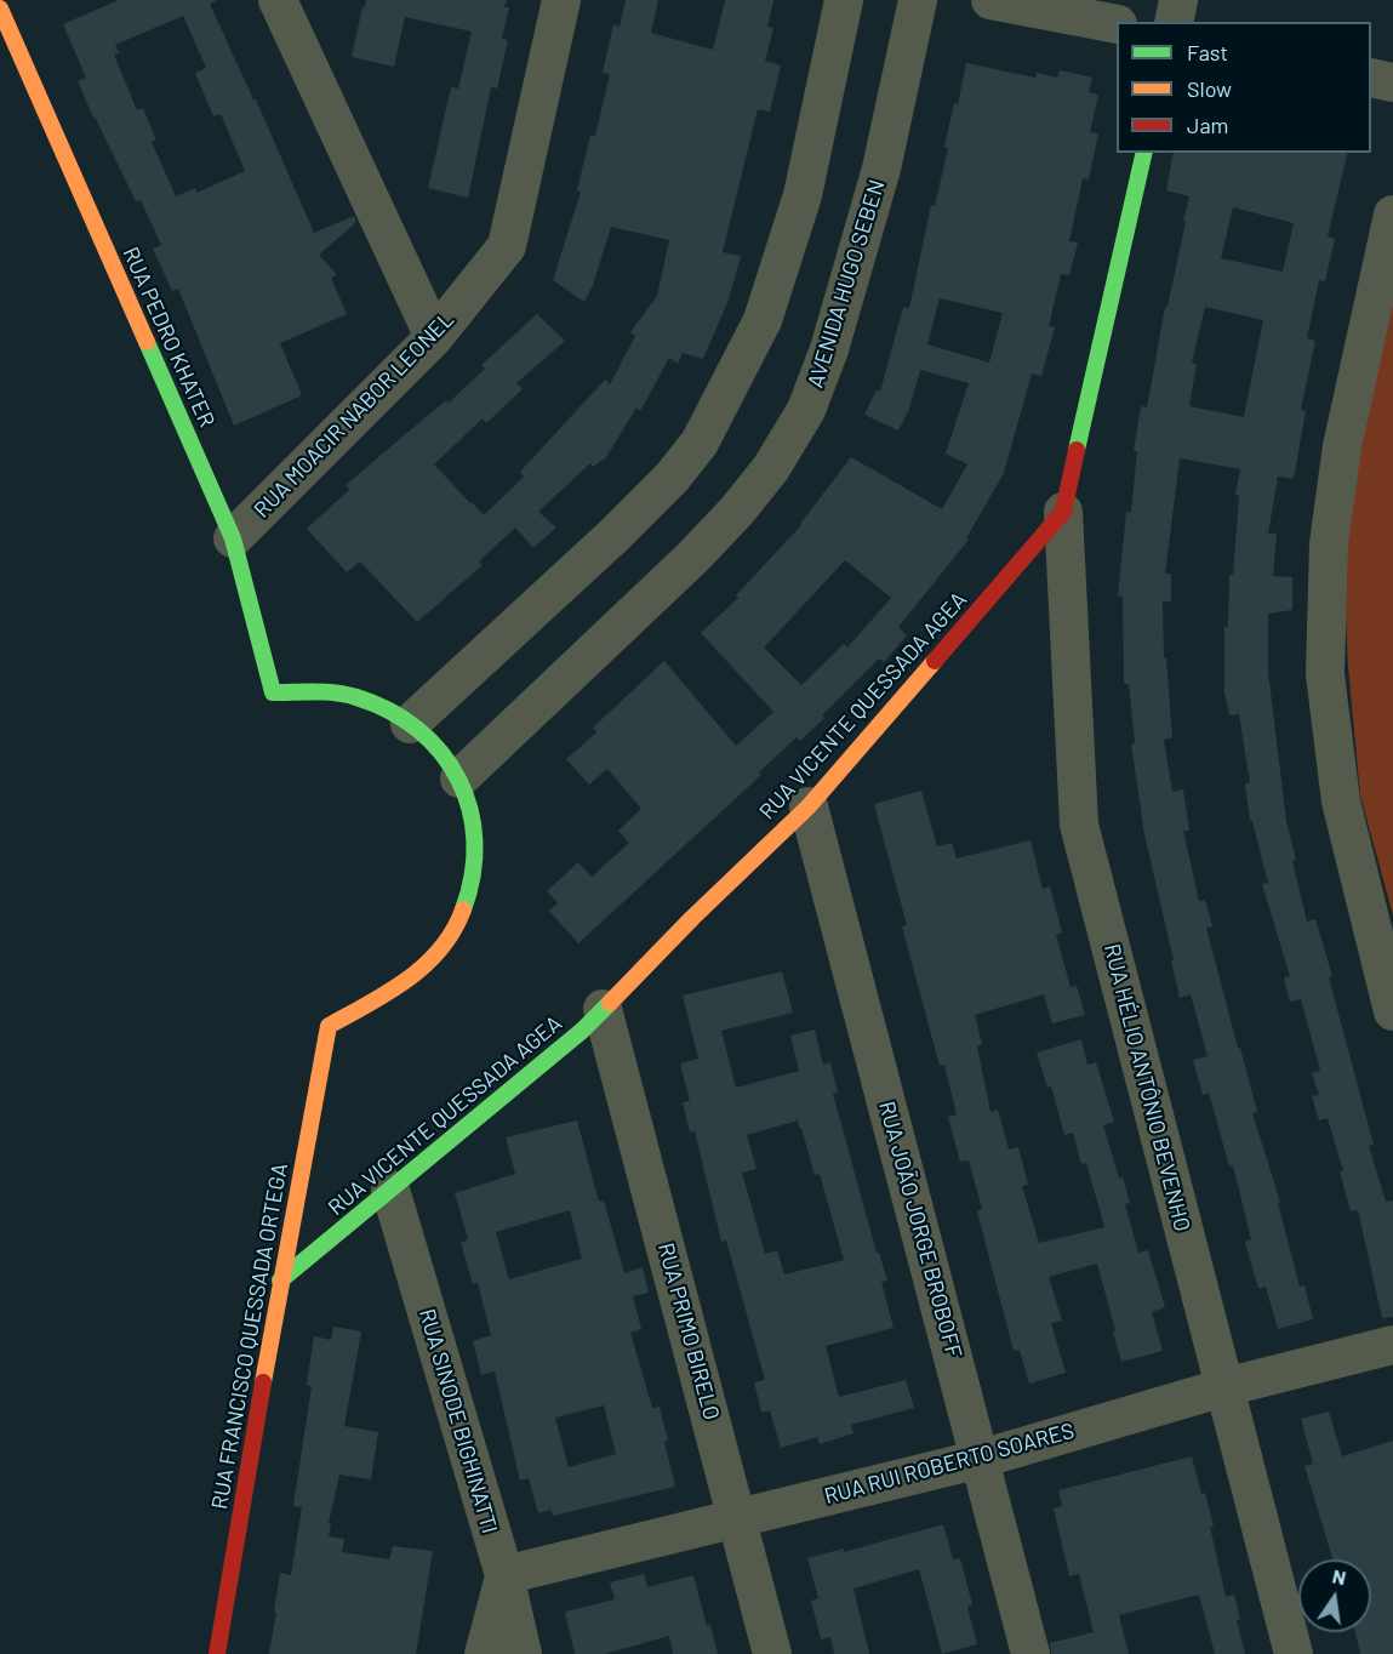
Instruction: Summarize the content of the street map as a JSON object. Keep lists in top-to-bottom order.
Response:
{
  "streets": {
    "street": [
      "AVENIDA HUGO SEBEN",
      "RUA PEDRO KHATER",
      "RUA MOACIR NABOR LEONEL",
      "RUA VICENTE QUESSADA AGEA",
      "RUA HÉLIO ANTÔNIO BEVENHO",
      "RUA JOÃO JORGE BROBOFF",
      "RUA PRIMO BIRELO",
      "RUA FRANCISCO QUESSADA ORTEGA",
      "RUA SINODE BIGHINATTI",
      "RUA RUI ROBERTO SOARES"
    ]
  },
  "crossings": [
    ["AVENIDA HUGO SEBEN", "RUA FRANCISCO QUESSADA ORTEGA"],
    ["RUA PEDRO KHATER", "RUA MOACIR NABOR LEONEL"],
    ["RUA VICENTE QUESSADA AGEA", "RUA HÉLIO ANTÔNIO BEVENHO"],
    ["RUA VICENTE QUESSADA AGEA", "RUA JOÃO JORGE BROBOFF"],
    ["RUA VICENTE QUESSADA AGEA", "RUA PRIMO BIRELO"],
    ["RUA VICENTE QUESSADA AGEA", "RUA FRANCISCO QUESSADA ORTEGA"],
    ["RUA VICENTE QUESSADA AGEA", "RUA SINODE BIGHINATTI"],
    ["RUA HÉLIO ANTÔNIO BEVENHO", "RUA RUI ROBERTO SOARES"],
    ["RUA JOÃO JORGE BROBOFF", "RUA RUI ROBERTO SOARES"],
    ["RUA PRIMO BIRELO", "RUA RUI ROBERTO SOARES"],
    ["RUA SINODE BIGHINATTI", "RUA RUI ROBERTO SOARES"]
  ],
  "legend": ["Fast", "Slow", "Jam"],
  "north": "top"
}
